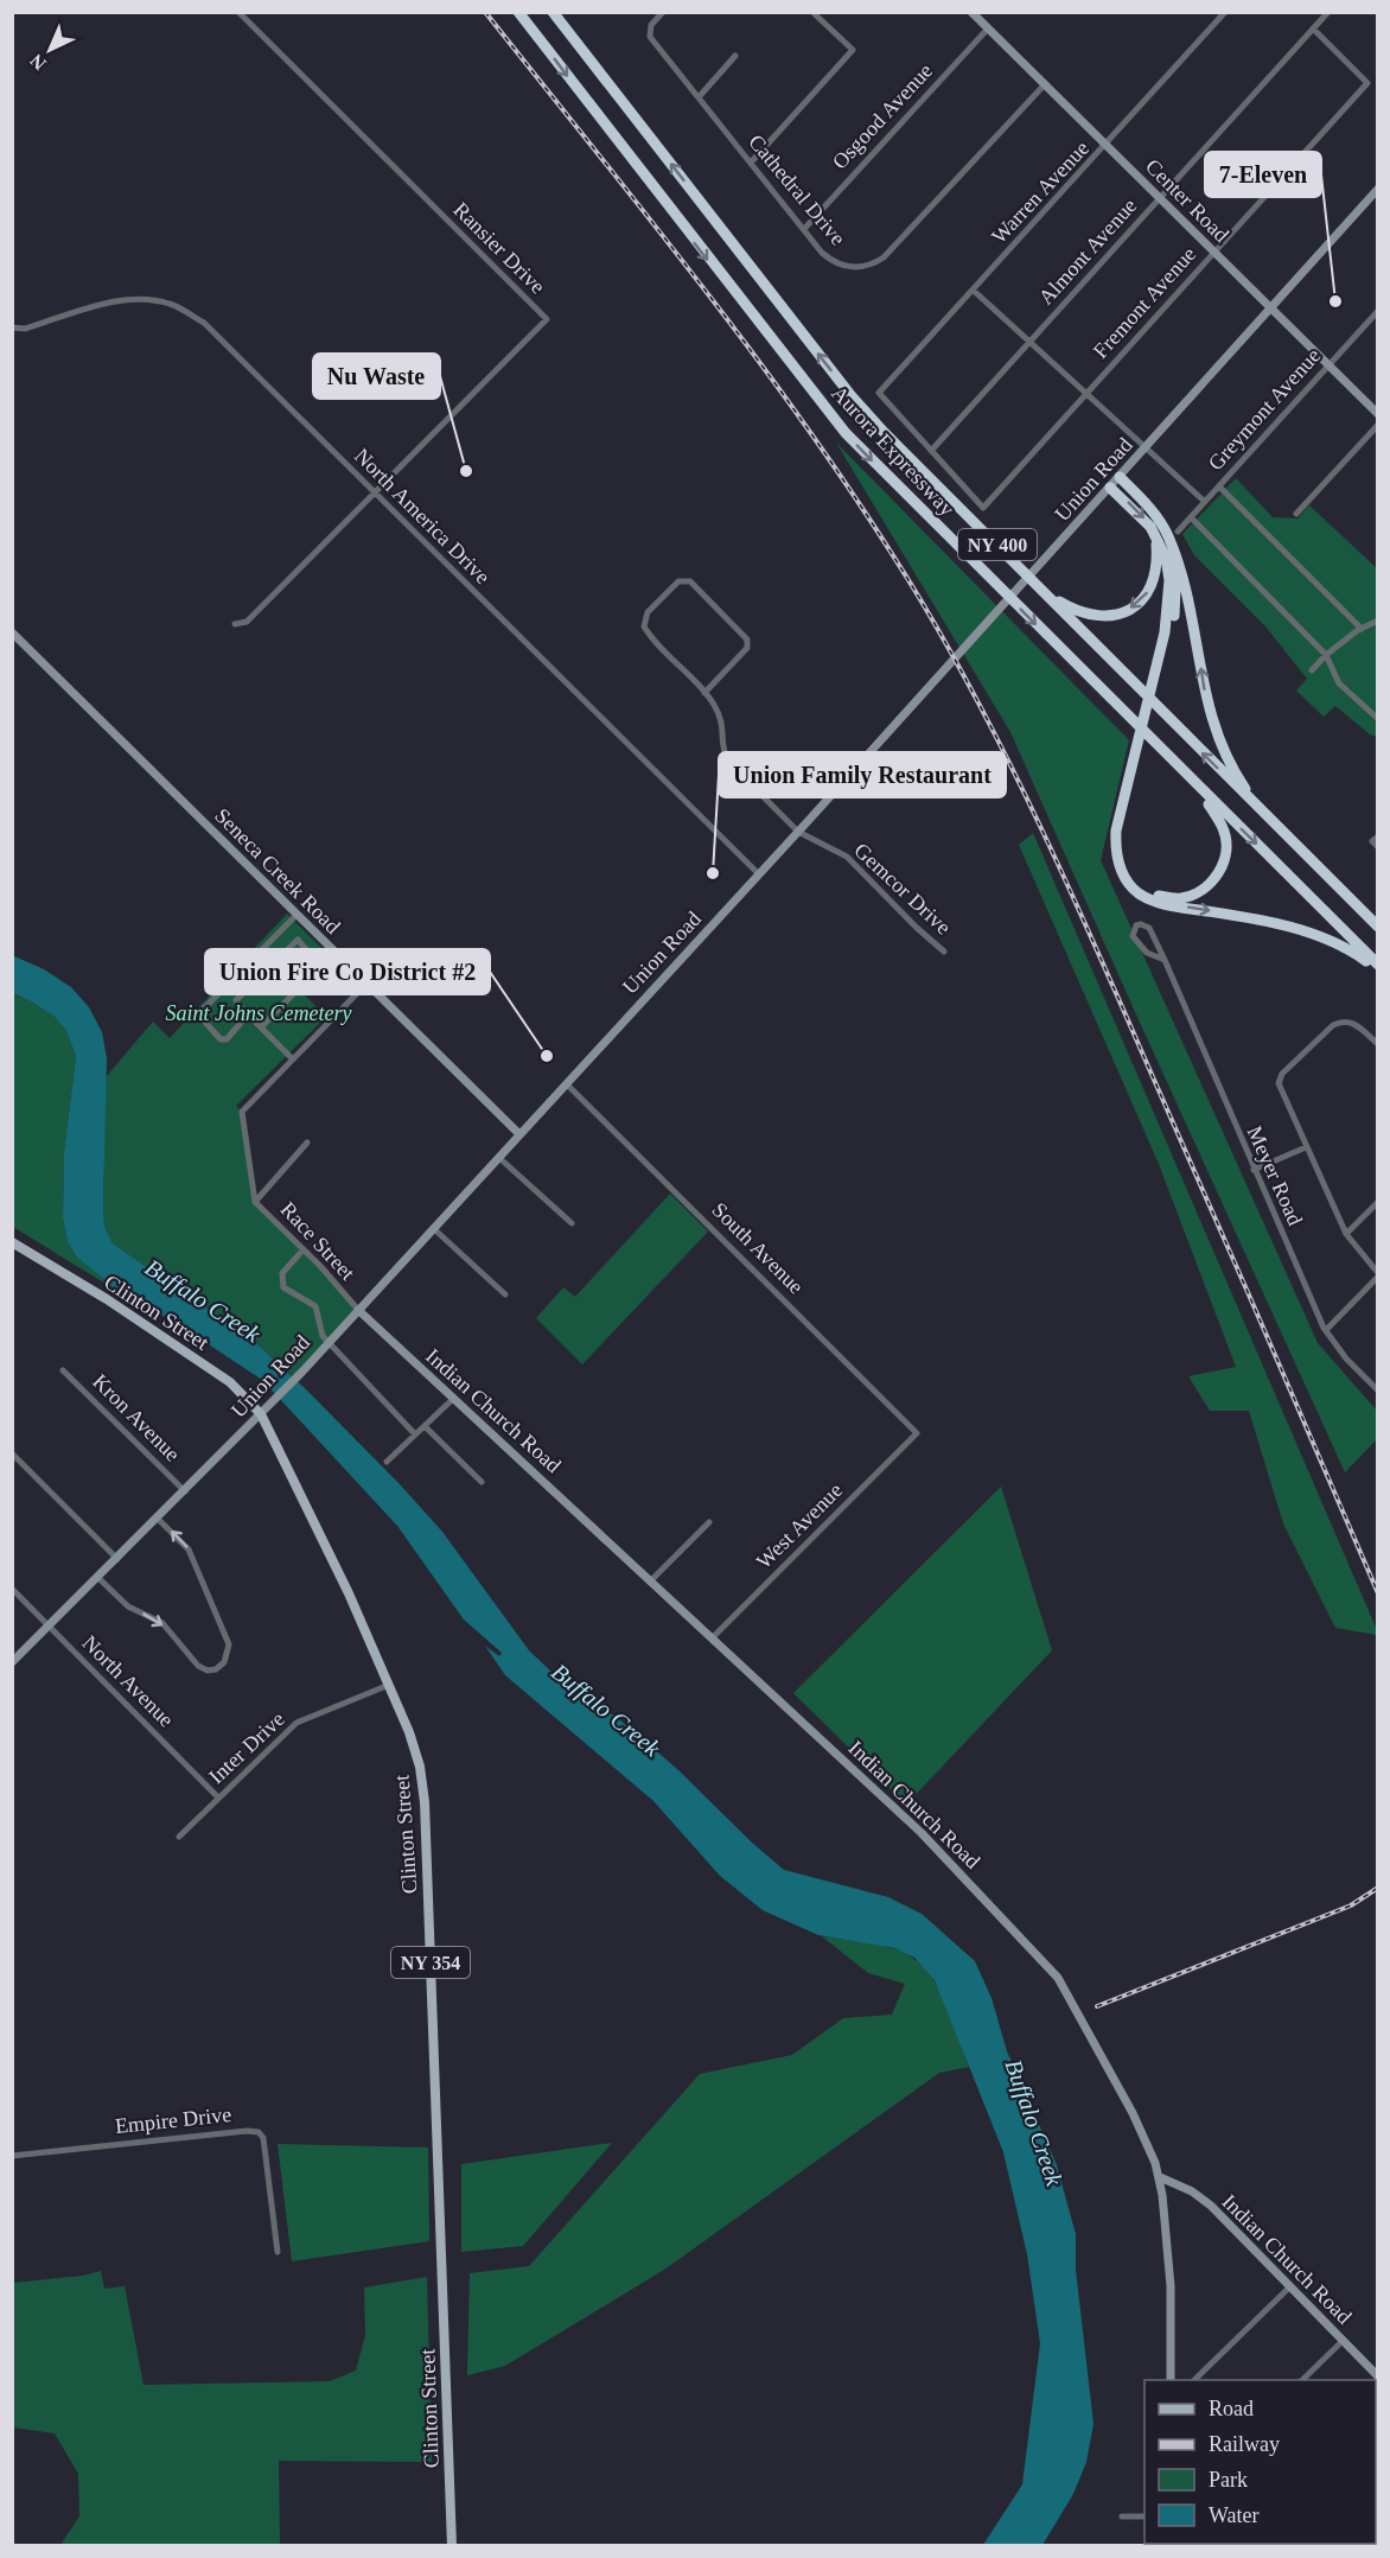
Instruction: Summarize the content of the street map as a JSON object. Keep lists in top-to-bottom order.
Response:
{
  "streets": {
    "highway": ["Aurora Expressway", "NY 400"],
    "main road": [
      "Center Road",
      "Union Road",
      "Seneca Creek Road",
      "Clinton Street",
      "Indian Church Road",
      "NY 354"
    ],
    "street": [
      "Osgood Avenue",
      "Cathedral Drive",
      "Warren Avenue",
      "Ransier Drive",
      "Almont Avenue",
      "Fremont Avenue",
      "Greymont Avenue",
      "North America Drive",
      "Gemcor Drive",
      "Meyer Road",
      "Race Street",
      "South Avenue",
      "Kron Avenue",
      "West Avenue",
      "North Avenue",
      "Inter Drive",
      "Empire Drive"
    ]
  },
  "crossings": [
    ["Osgood Avenue", "Cathedral Drive"],
    ["Osgood Avenue", "Center Road"],
    ["Cathedral Drive", "Center Road"],
    ["Warren Avenue", "Center Road"],
    ["Warren Avenue", "Almont Avenue"],
    ["Warren Avenue", "Fremont Avenue"],
    ["Center Road", "Almont Avenue"],
    ["Center Road", "Fremont Avenue"],
    ["Center Road", "Greymont Avenue"],
    ["Center Road", "Union Road"],
    ["Ransier Drive", "North America Drive"],
    ["Almont Avenue", "Fremont Avenue"],
    ["Union Road", "North America Drive"],
    ["Union Road", "Seneca Creek Road"],
    ["Union Road", "Gemcor Drive"],
    ["Union Road", "Race Street"],
    ["Union Road", "South Avenue"],
    ["Union Road", "Clinton Street"],
    ["Union Road", "Indian Church Road"],
    ["Union Road", "Kron Avenue"],
    ["Union Road", "North Avenue"],
    ["Race Street", "Indian Church Road"],
    ["South Avenue", "West Avenue"],
    ["Clinton Street", "Inter Drive"],
    ["Indian Church Road", "West Avenue"],
    ["North Avenue", "Inter Drive"]
  ],
  "water": ["Buffalo Creek"],
  "parks": ["Saint Johns Cemetery"],
  "places": [
    "7-Eleven",
    "Nu Waste",
    "Union Family Restaurant",
    "Union Fire Co District #2"
  ],
  "legend": [
    "Road",
    "Railway",
    "Park",
    "Water"
  ],
  "north": "bottom left"
}
